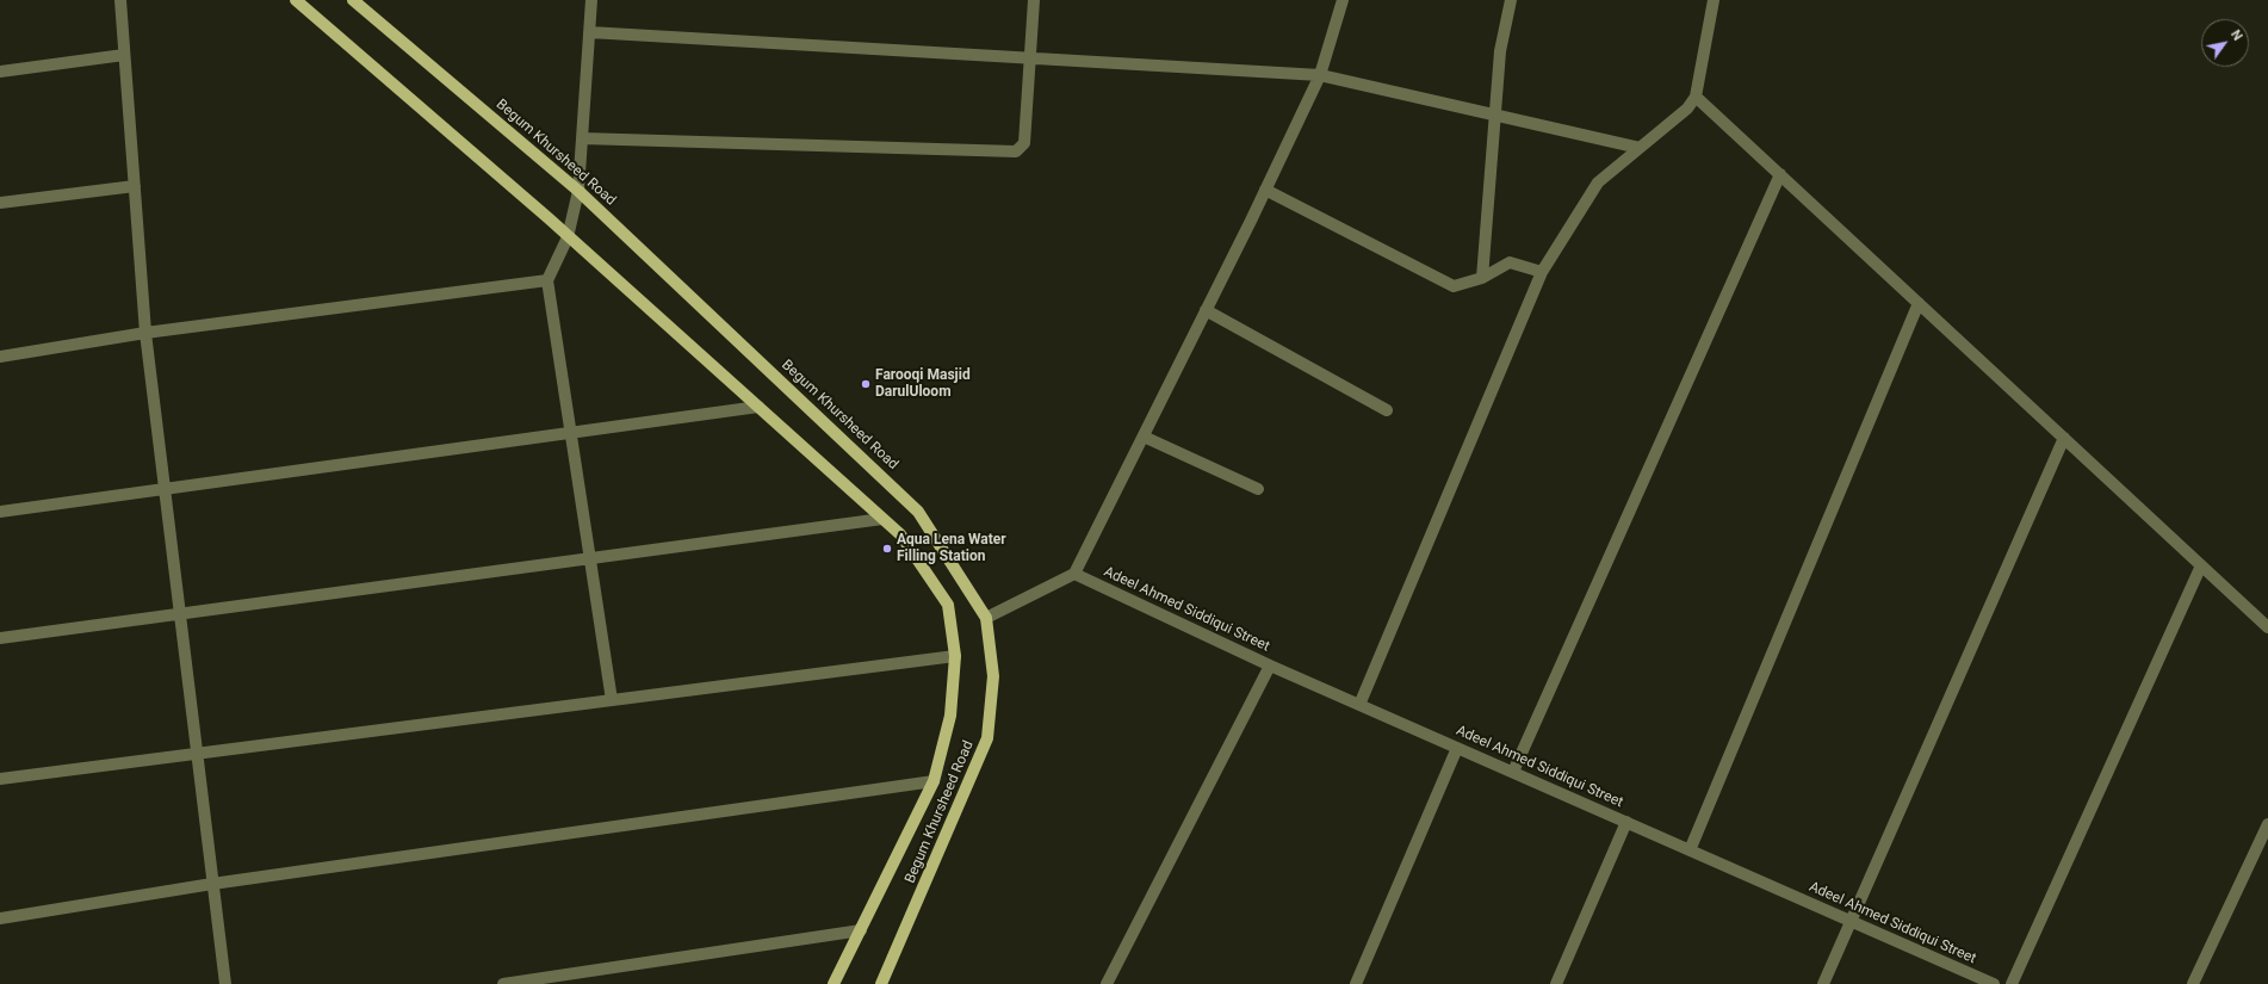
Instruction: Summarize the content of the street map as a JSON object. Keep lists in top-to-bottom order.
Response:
{
  "streets": {
    "main road": ["Begum Khursheed Road"],
    "street": ["Adeel Ahmed Siddiqui Street"]
  },
  "places": ["Farooqi Masjid DarulUloom", "Aqua Lena Water Filling Station"],
  "north": "top right"
}
